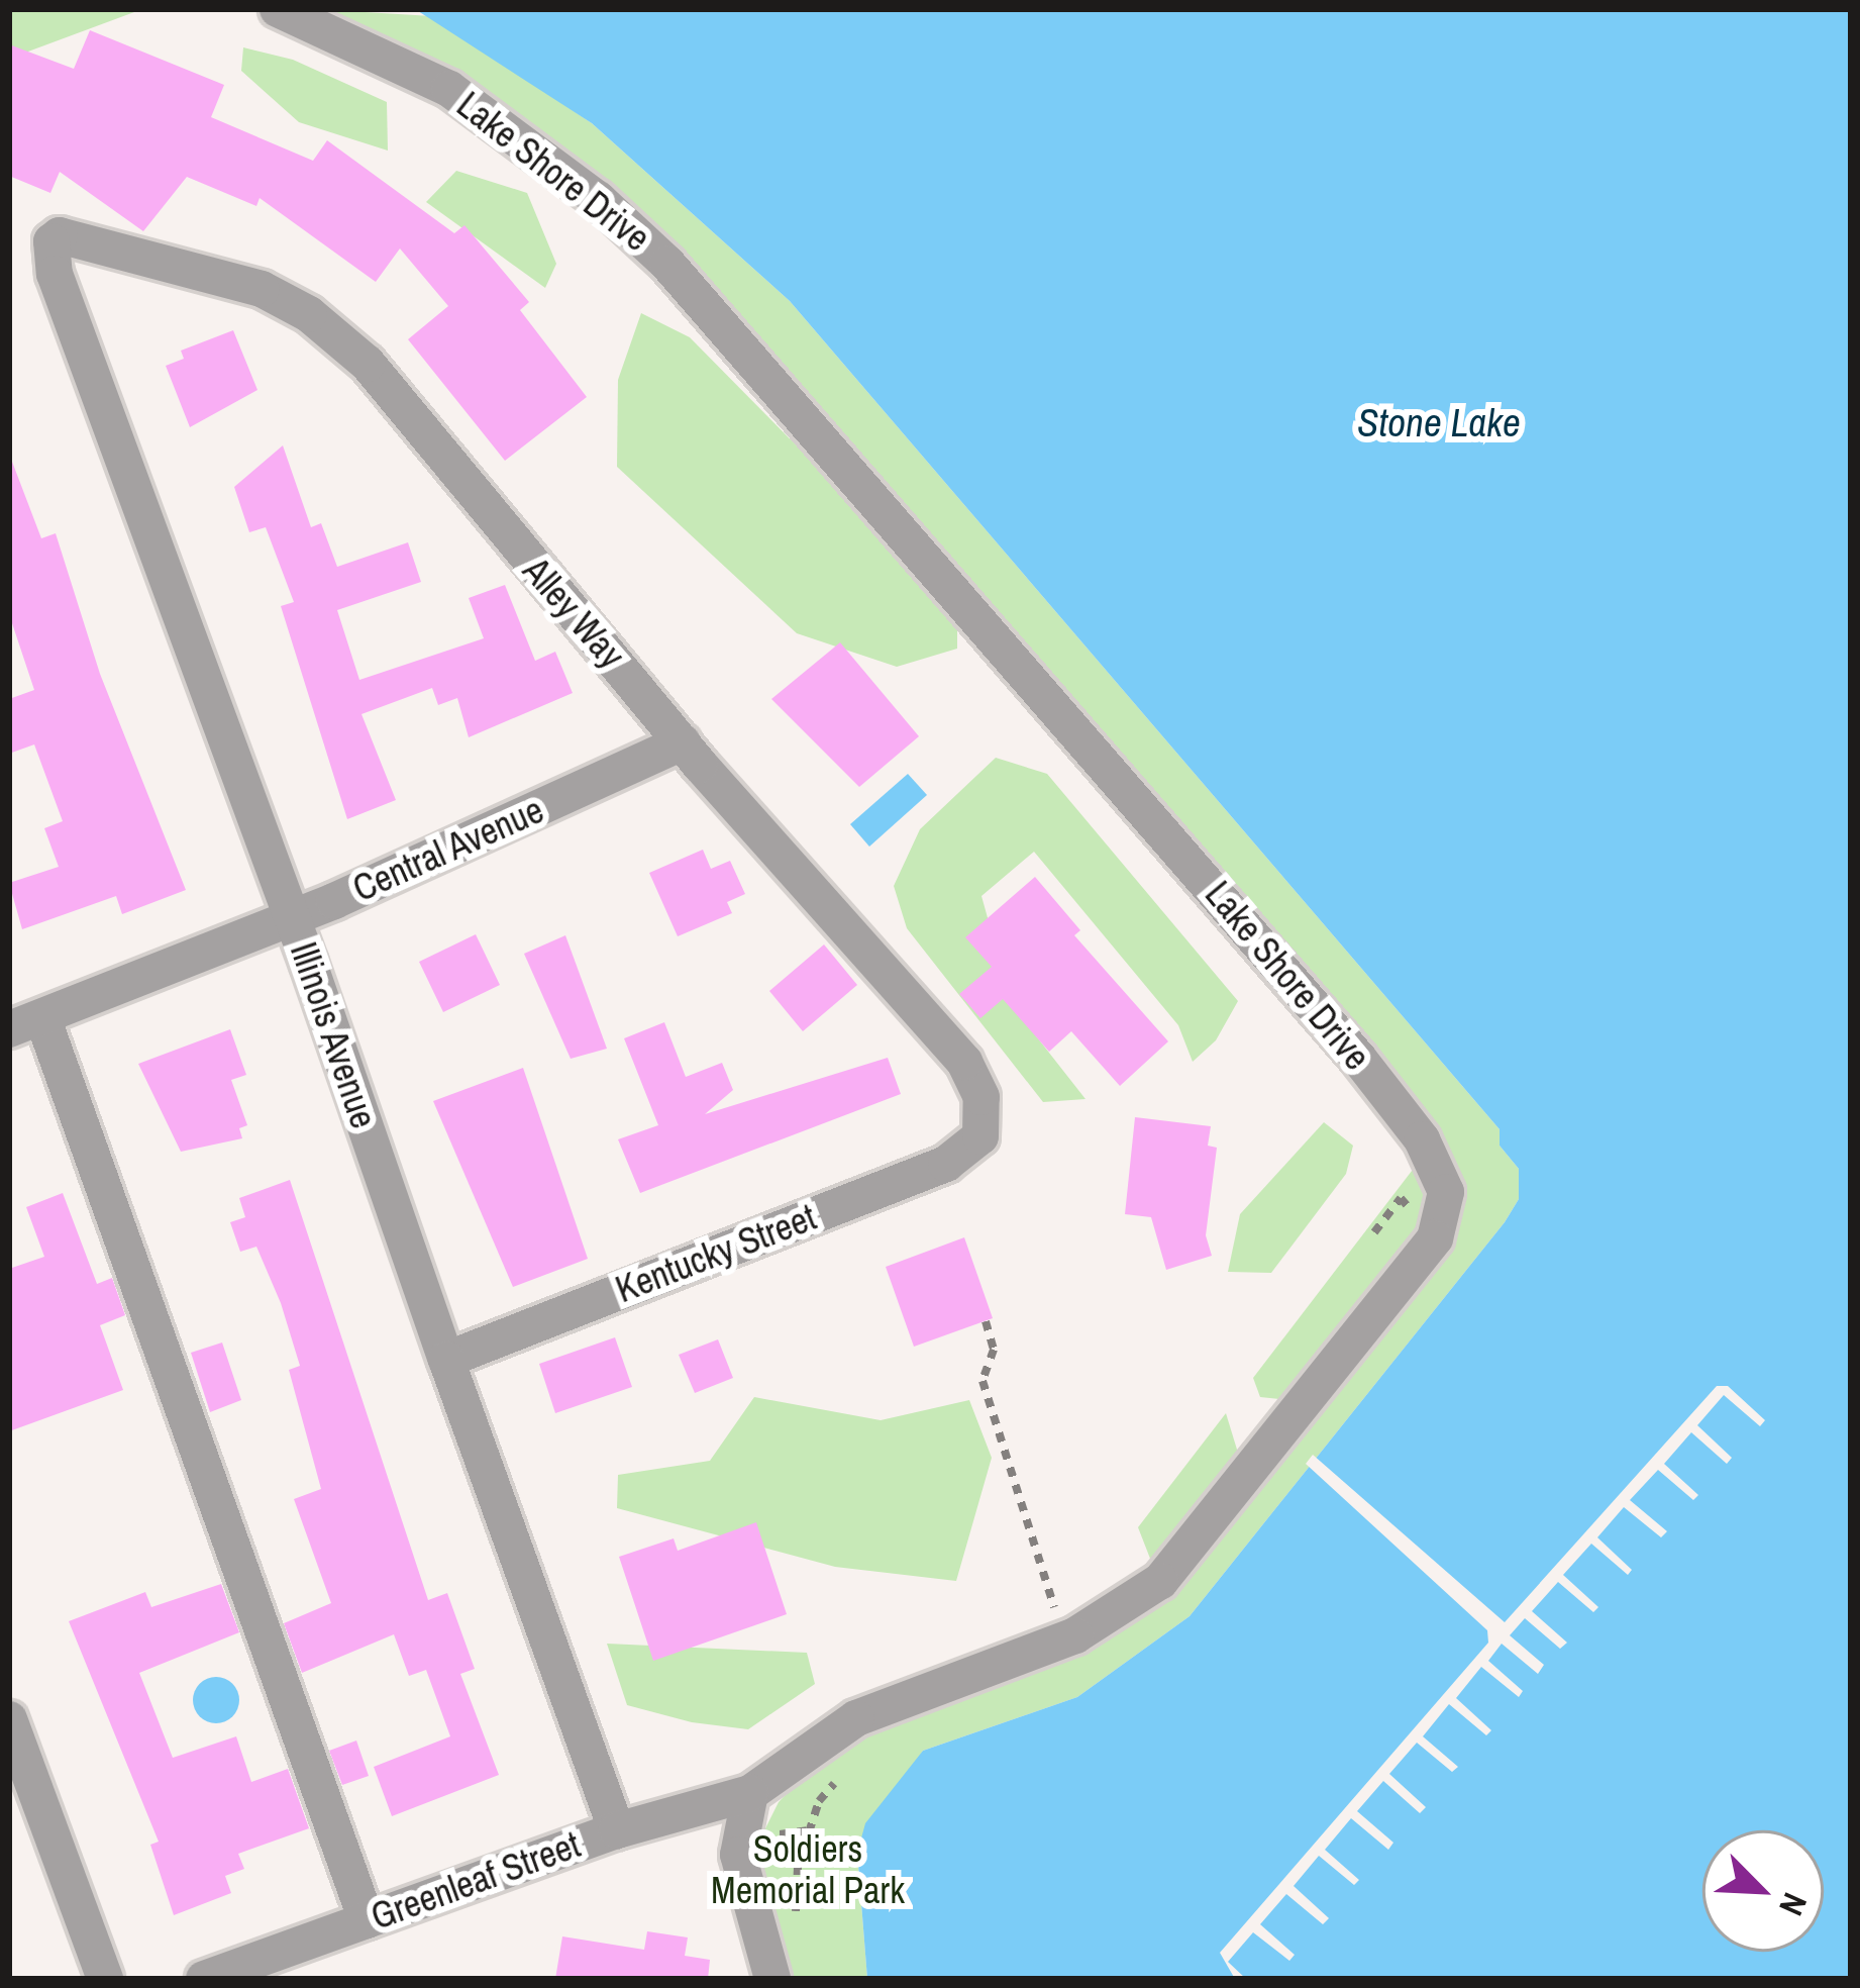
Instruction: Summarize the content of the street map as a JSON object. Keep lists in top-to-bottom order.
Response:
{
  "streets": {
    "street": [
      "Lake Shore Drive",
      "Alley Way",
      "Central Avenue",
      "Illinois Avenue",
      "Kentucky Street",
      "Greenleaf Street"
    ]
  },
  "crossings": [
    ["Lake Shore Drive", "Greenleaf Street"],
    ["Alley Way", "Central Avenue"],
    ["Alley Way", "Illinois Avenue"],
    ["Alley Way", "Kentucky Street"],
    ["Central Avenue", "Illinois Avenue"],
    ["Illinois Avenue", "Kentucky Street"],
    ["Illinois Avenue", "Greenleaf Street"]
  ],
  "water": ["Stone Lake"],
  "parks": ["Soldiers Memorial Park"],
  "north": "bottom right"
}
